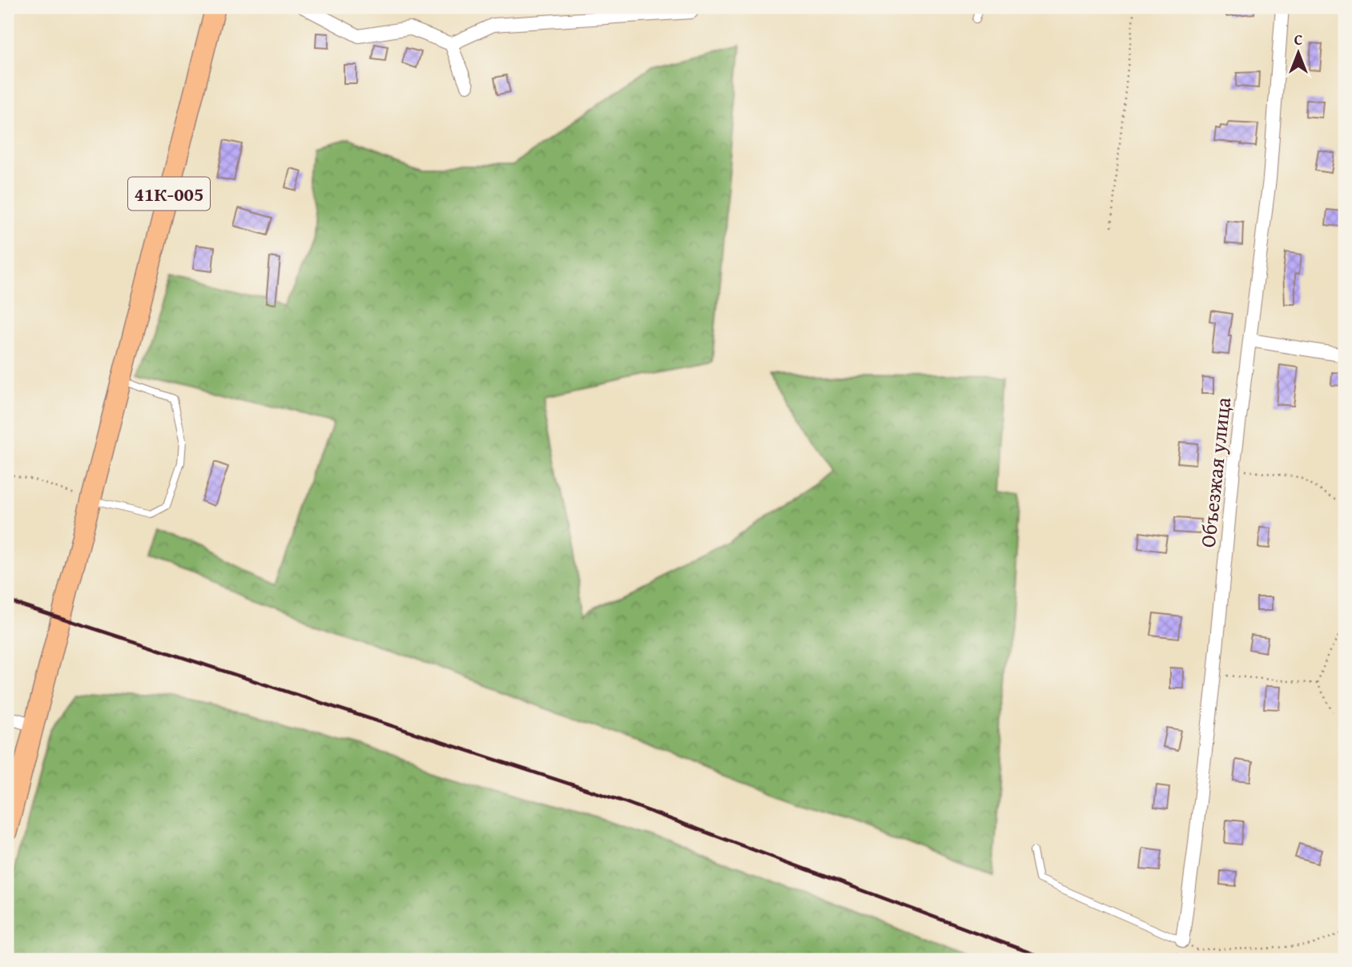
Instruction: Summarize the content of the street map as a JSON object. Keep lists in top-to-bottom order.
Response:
{
  "streets": {
    "main road": ["41К-005"],
    "street": ["Объезжая улица"]
  },
  "north": "top"
}
